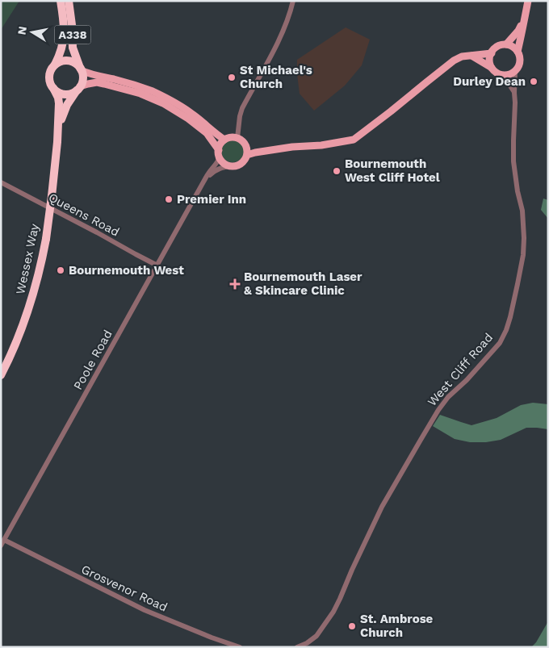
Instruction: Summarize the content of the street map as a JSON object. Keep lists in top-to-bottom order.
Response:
{
  "streets": {
    "highway": ["A338", "Wessex Way"],
    "street": [
      "Queens Road",
      "Poole Road",
      "West Cliff Road",
      "Grosvenor Road"
    ]
  },
  "crossings": [
    ["A338", "Wessex Way"],
    ["Queens Road", "Poole Road"],
    ["Poole Road", "Grosvenor Road"]
  ],
  "places": {
    "other": [
      "St Michael's Church",
      "Durley Dean",
      "Bournemouth West Cliff Hotel",
      "Premier Inn",
      "Bournemouth West",
      "St. Ambrose Church"
    ],
    "health": ["Bournemouth Laser & Skincare Clinic"]
  },
  "north": "left"
}
